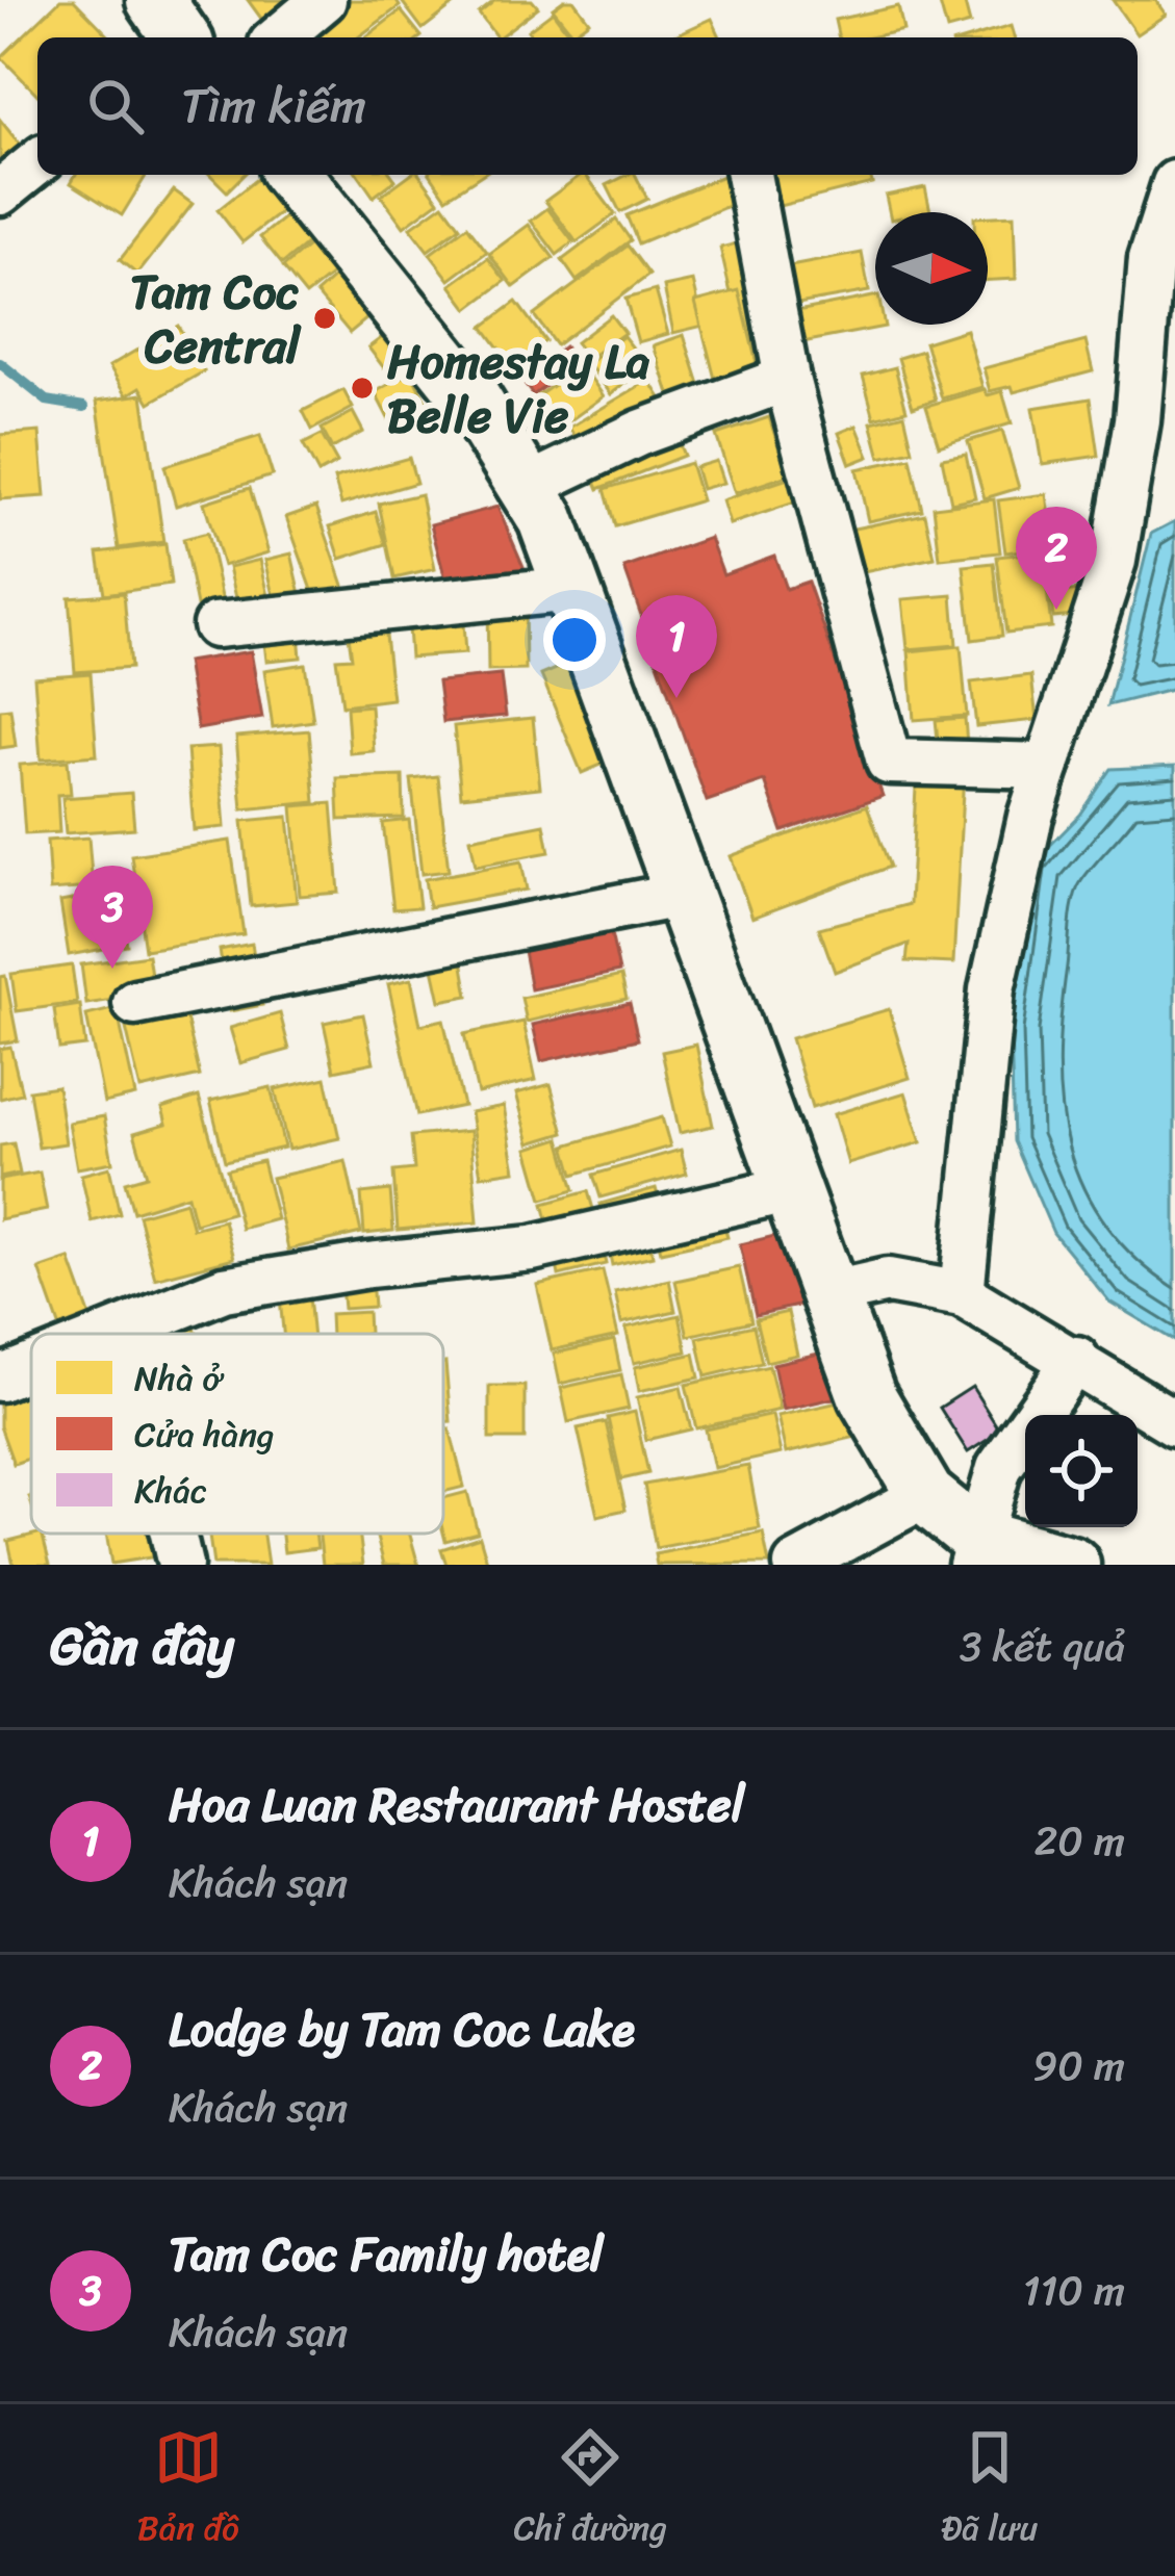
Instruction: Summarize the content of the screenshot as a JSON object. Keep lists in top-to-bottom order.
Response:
{
  "places": ["Tam Coc Central", "Homestay La Belle Vie"],
  "legend": ["Nhà ở", "Cửa hàng", "Khác"],
  "north": "right",
  "page": {
    "search": "Tìm kiếm",
    "pins": ["2", "1", "3"],
    "heading": ["Gần đây", "3 kết quả"],
    "list": [
      {
        "mark": "1",
        "name": "Hoa Luan Restaurant Hostel",
        "note": "Khách sạn",
        "value": "20 m"
      },
      {
        "mark": "2",
        "name": "Lodge by Tam Coc Lake",
        "note": "Khách sạn",
        "value": "90 m"
      },
      {
        "mark": "3",
        "name": "Tam Coc Family hotel",
        "note": "Khách sạn",
        "value": "110 m"
      }
    ],
    "nav": ["Bản đồ", "Chỉ đường", "Đã lưu"]
  }
}
